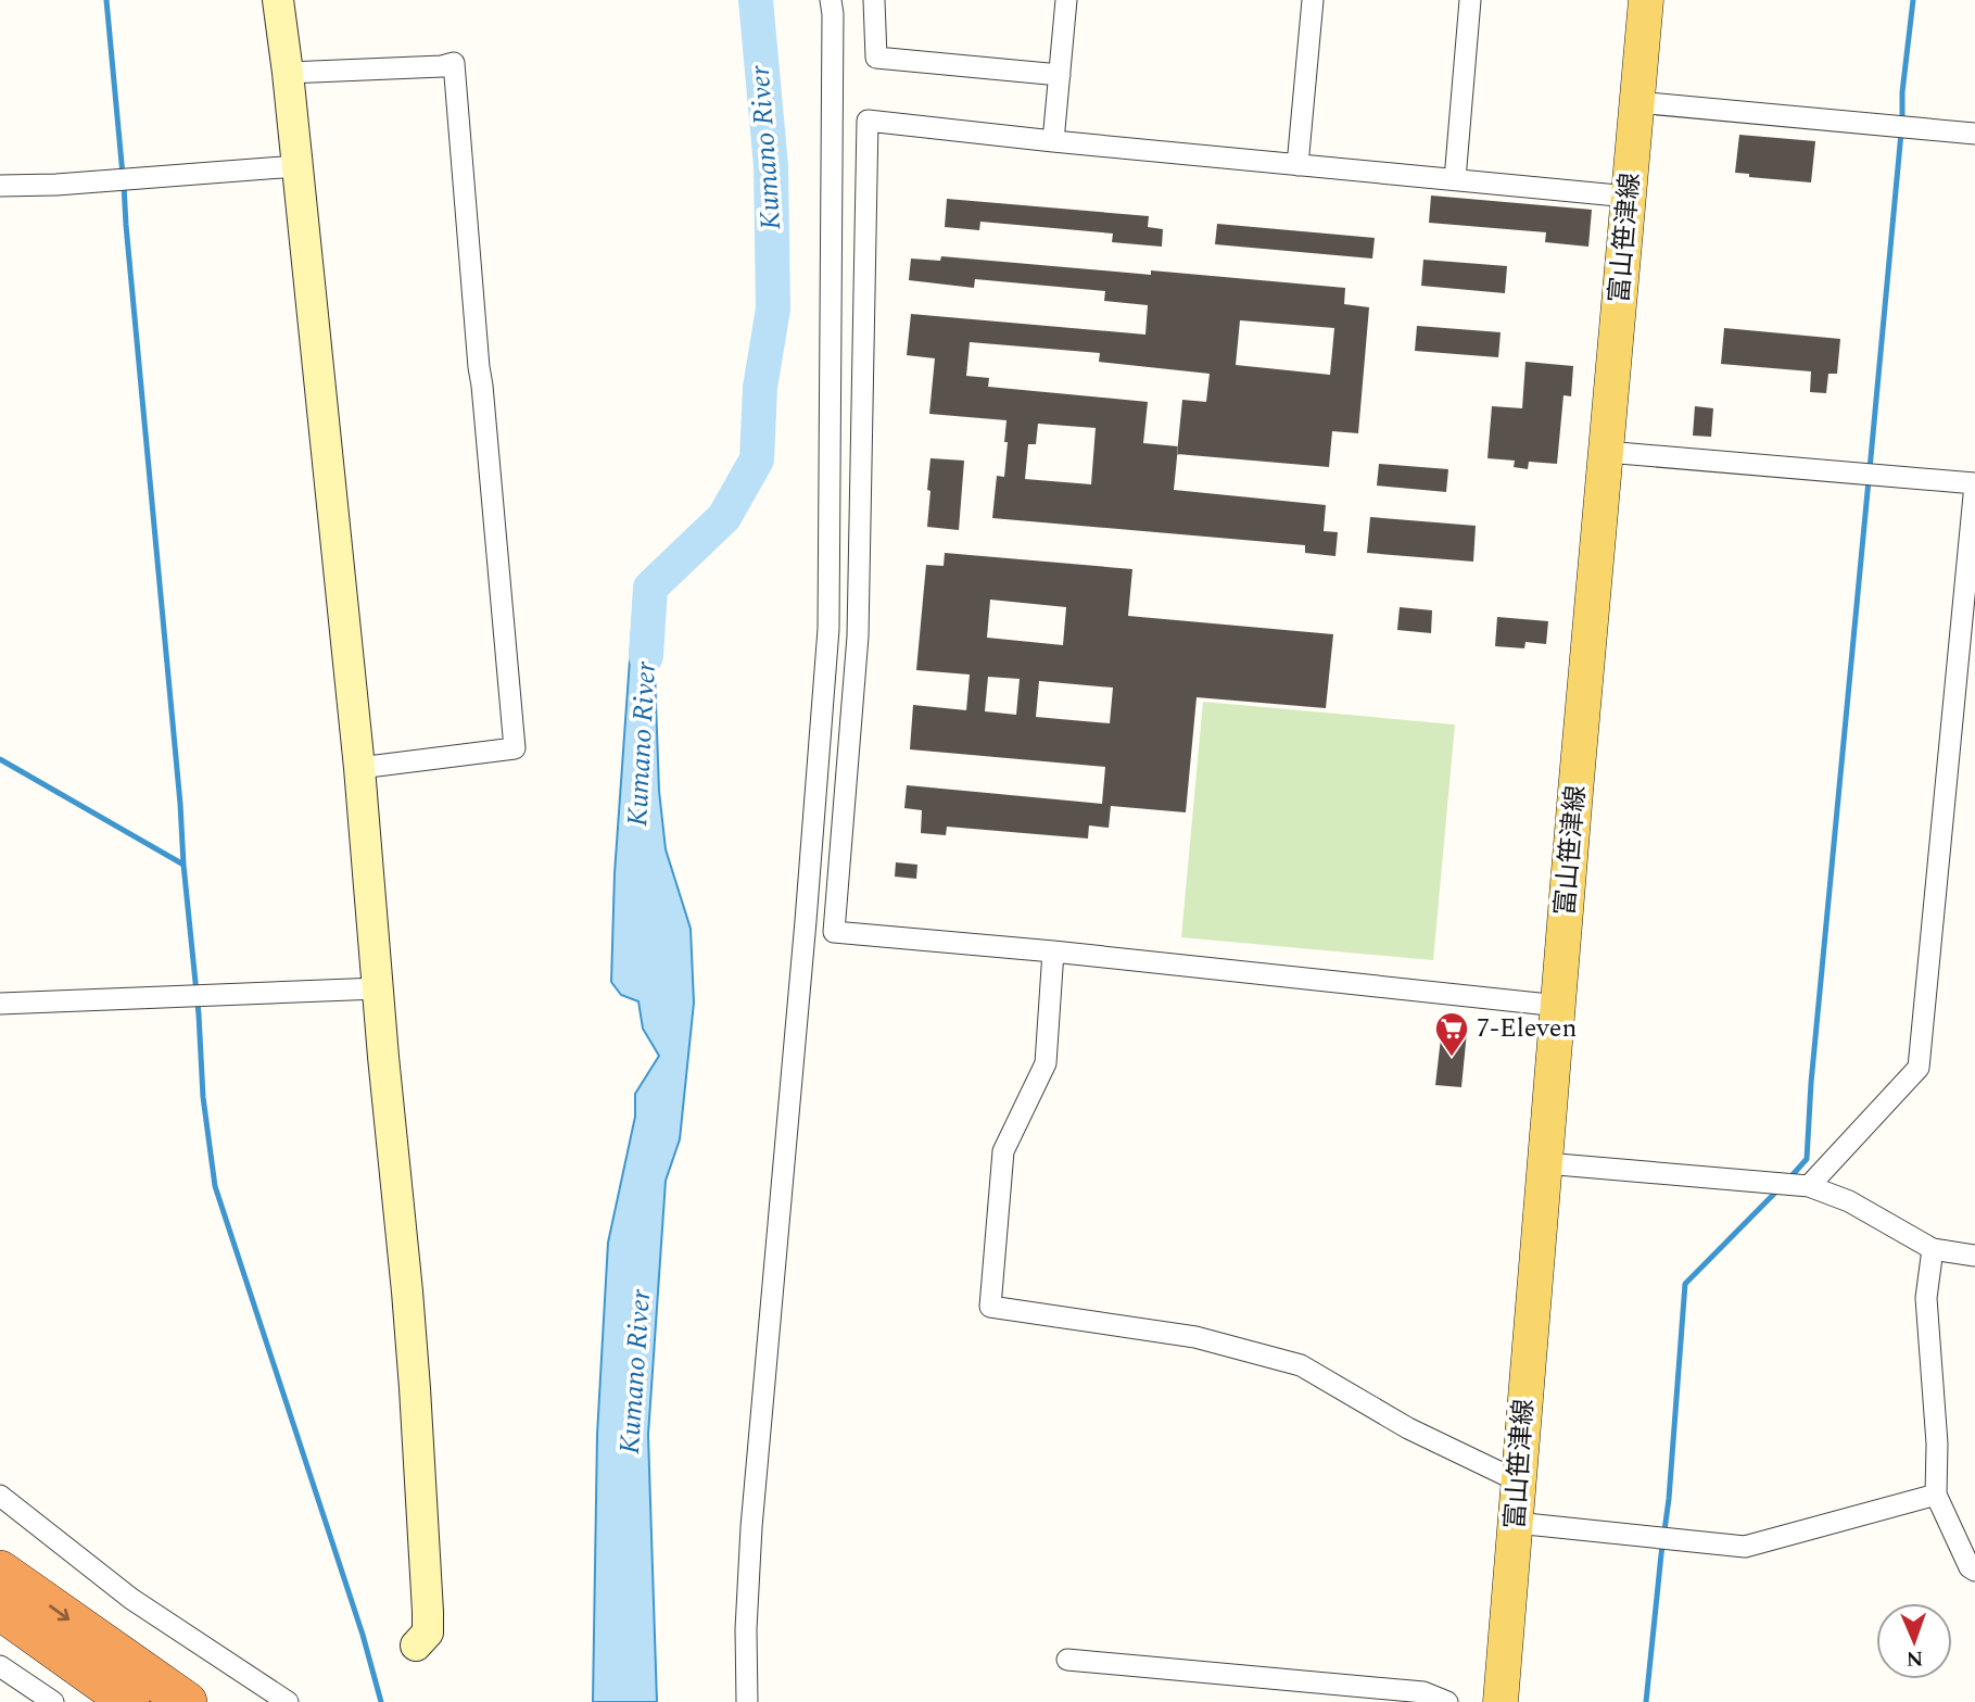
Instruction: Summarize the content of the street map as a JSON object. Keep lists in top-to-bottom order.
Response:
{
  "streets": {
    "main road": ["富山笹津線"]
  },
  "water": ["Kumano River"],
  "places": {
    "supermarket": ["7-Eleven"]
  },
  "north": "bottom"
}
